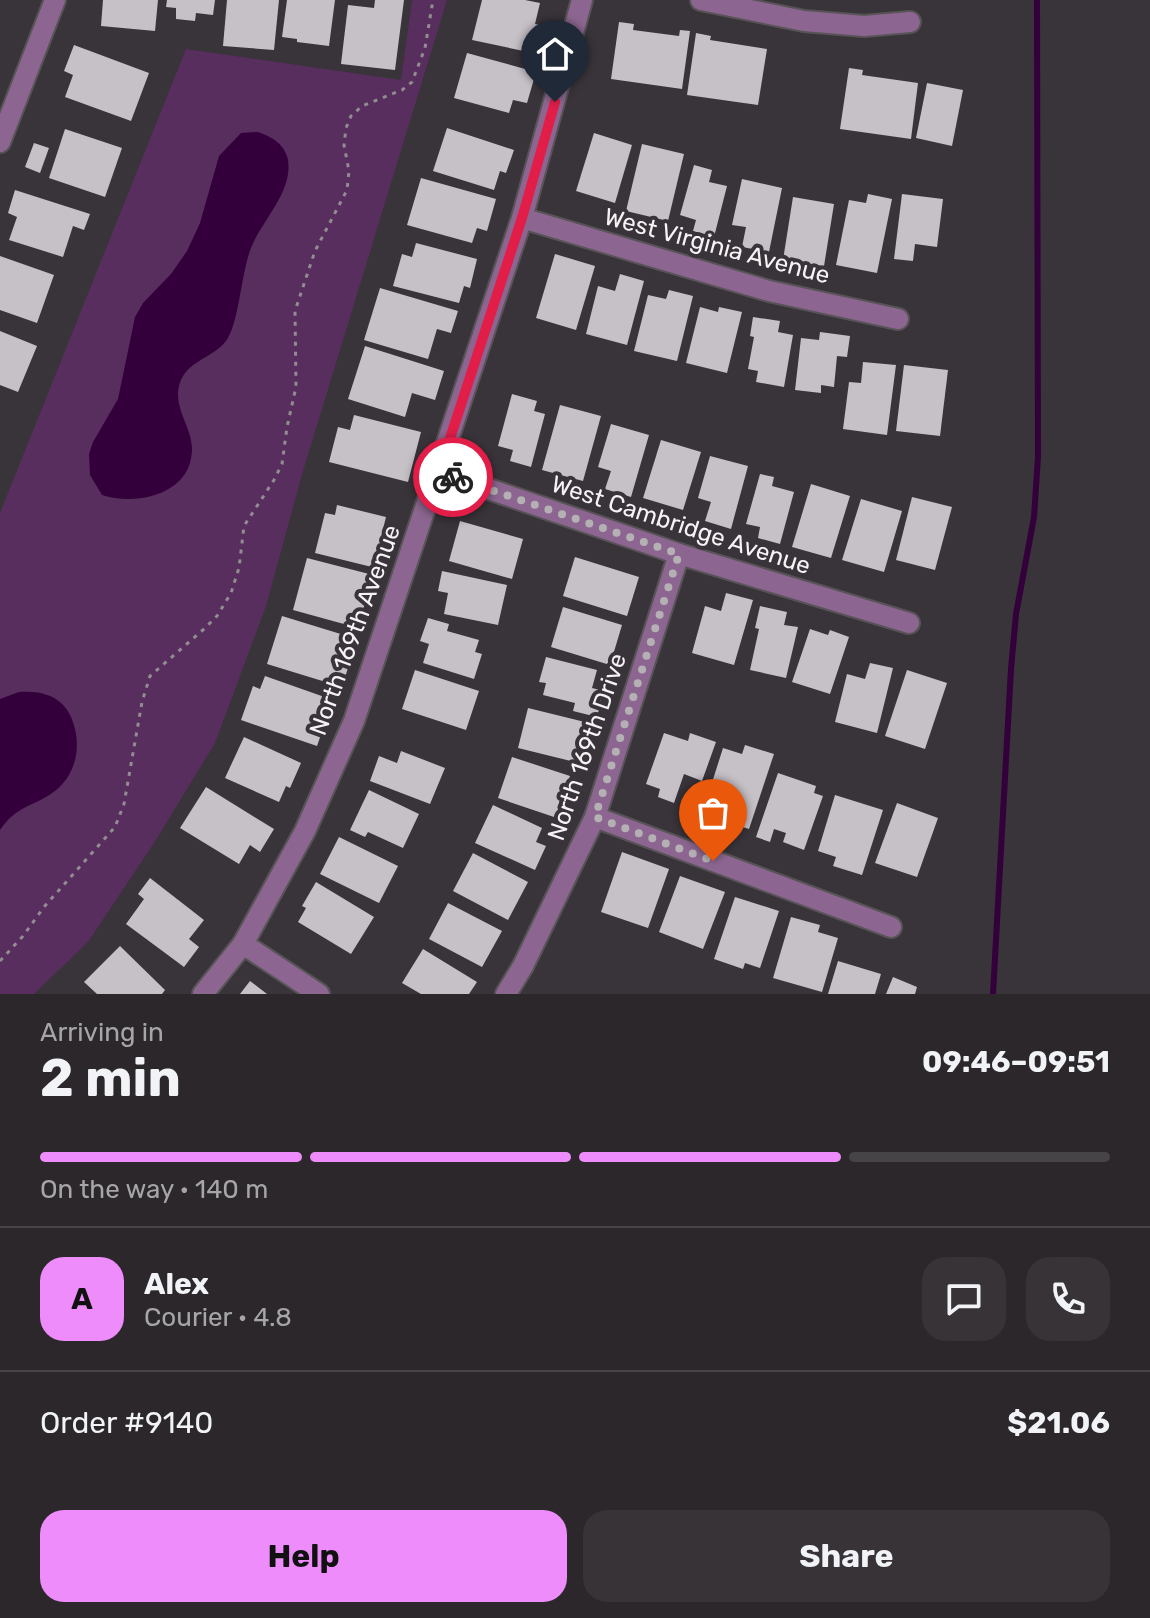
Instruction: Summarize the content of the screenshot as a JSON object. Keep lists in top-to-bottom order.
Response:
{
  "streets": {
    "street": [
      "West Virginia Avenue",
      "West Cambridge Avenue",
      "North 169th Avenue",
      "North 169th Drive"
    ]
  },
  "crossings": [
    ["West Virginia Avenue", "North 169th Avenue"],
    ["West Cambridge Avenue", "North 169th Avenue"],
    ["West Cambridge Avenue", "North 169th Drive"]
  ],
  "page": {
    "heading": ["2 min", "Arriving in", "09:46–09:51"],
    "panel": [
      "Alex",
      "Courier · 4.8",
      "Order #9140",
      "$21.06"
    ],
    "bar": "On the way · 140 m",
    "round": "A",
    "buttons": ["Help", "Share"]
  }
}
